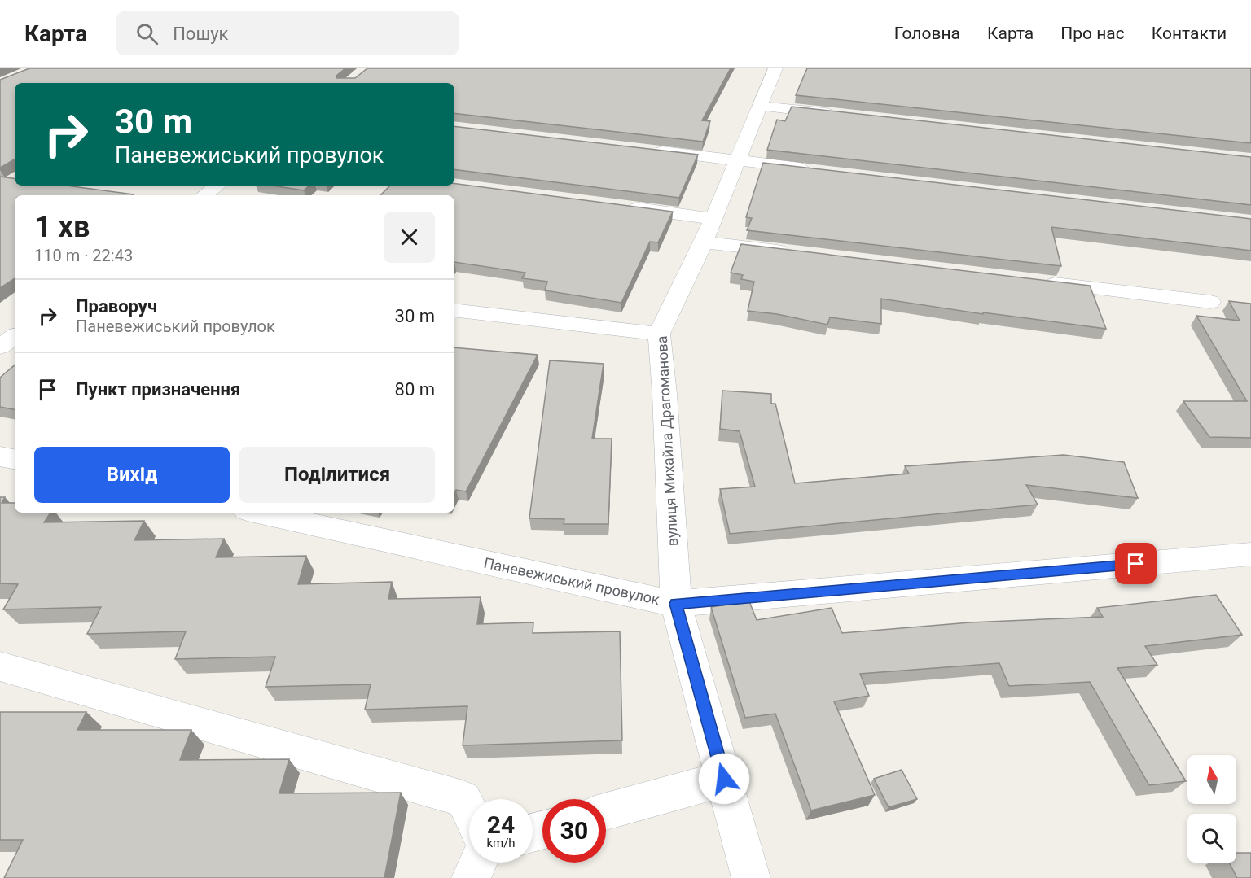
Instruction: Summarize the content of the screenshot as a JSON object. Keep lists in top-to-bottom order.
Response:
{
  "streets": {
    "street": ["вулиця Михайла Драгоманова", "Паневежиський провулок"]
  },
  "crossings": [
    ["вулиця Михайла Драгоманова", "Паневежиський провулок"]
  ],
  "north": "top",
  "page": {
    "header": "Карта",
    "search": "Пошук",
    "nav": [
      "Головна",
      "Карта",
      "Про нас",
      "Контакти"
    ],
    "turn": ["30 m", "Паневежиський провулок"],
    "heading": ["1 хв", "110 m · 22:43"],
    "list": [
      {
        "name": "Праворуч",
        "note": "Паневежиський провулок",
        "value": "30 m"
      },
      {
        "name": "Пункт призначення",
        "value": "80 m"
      }
    ],
    "buttons": ["Вихід", "Поділитися"],
    "speed": "24 km/h",
    "limit": "30"
  }
}
